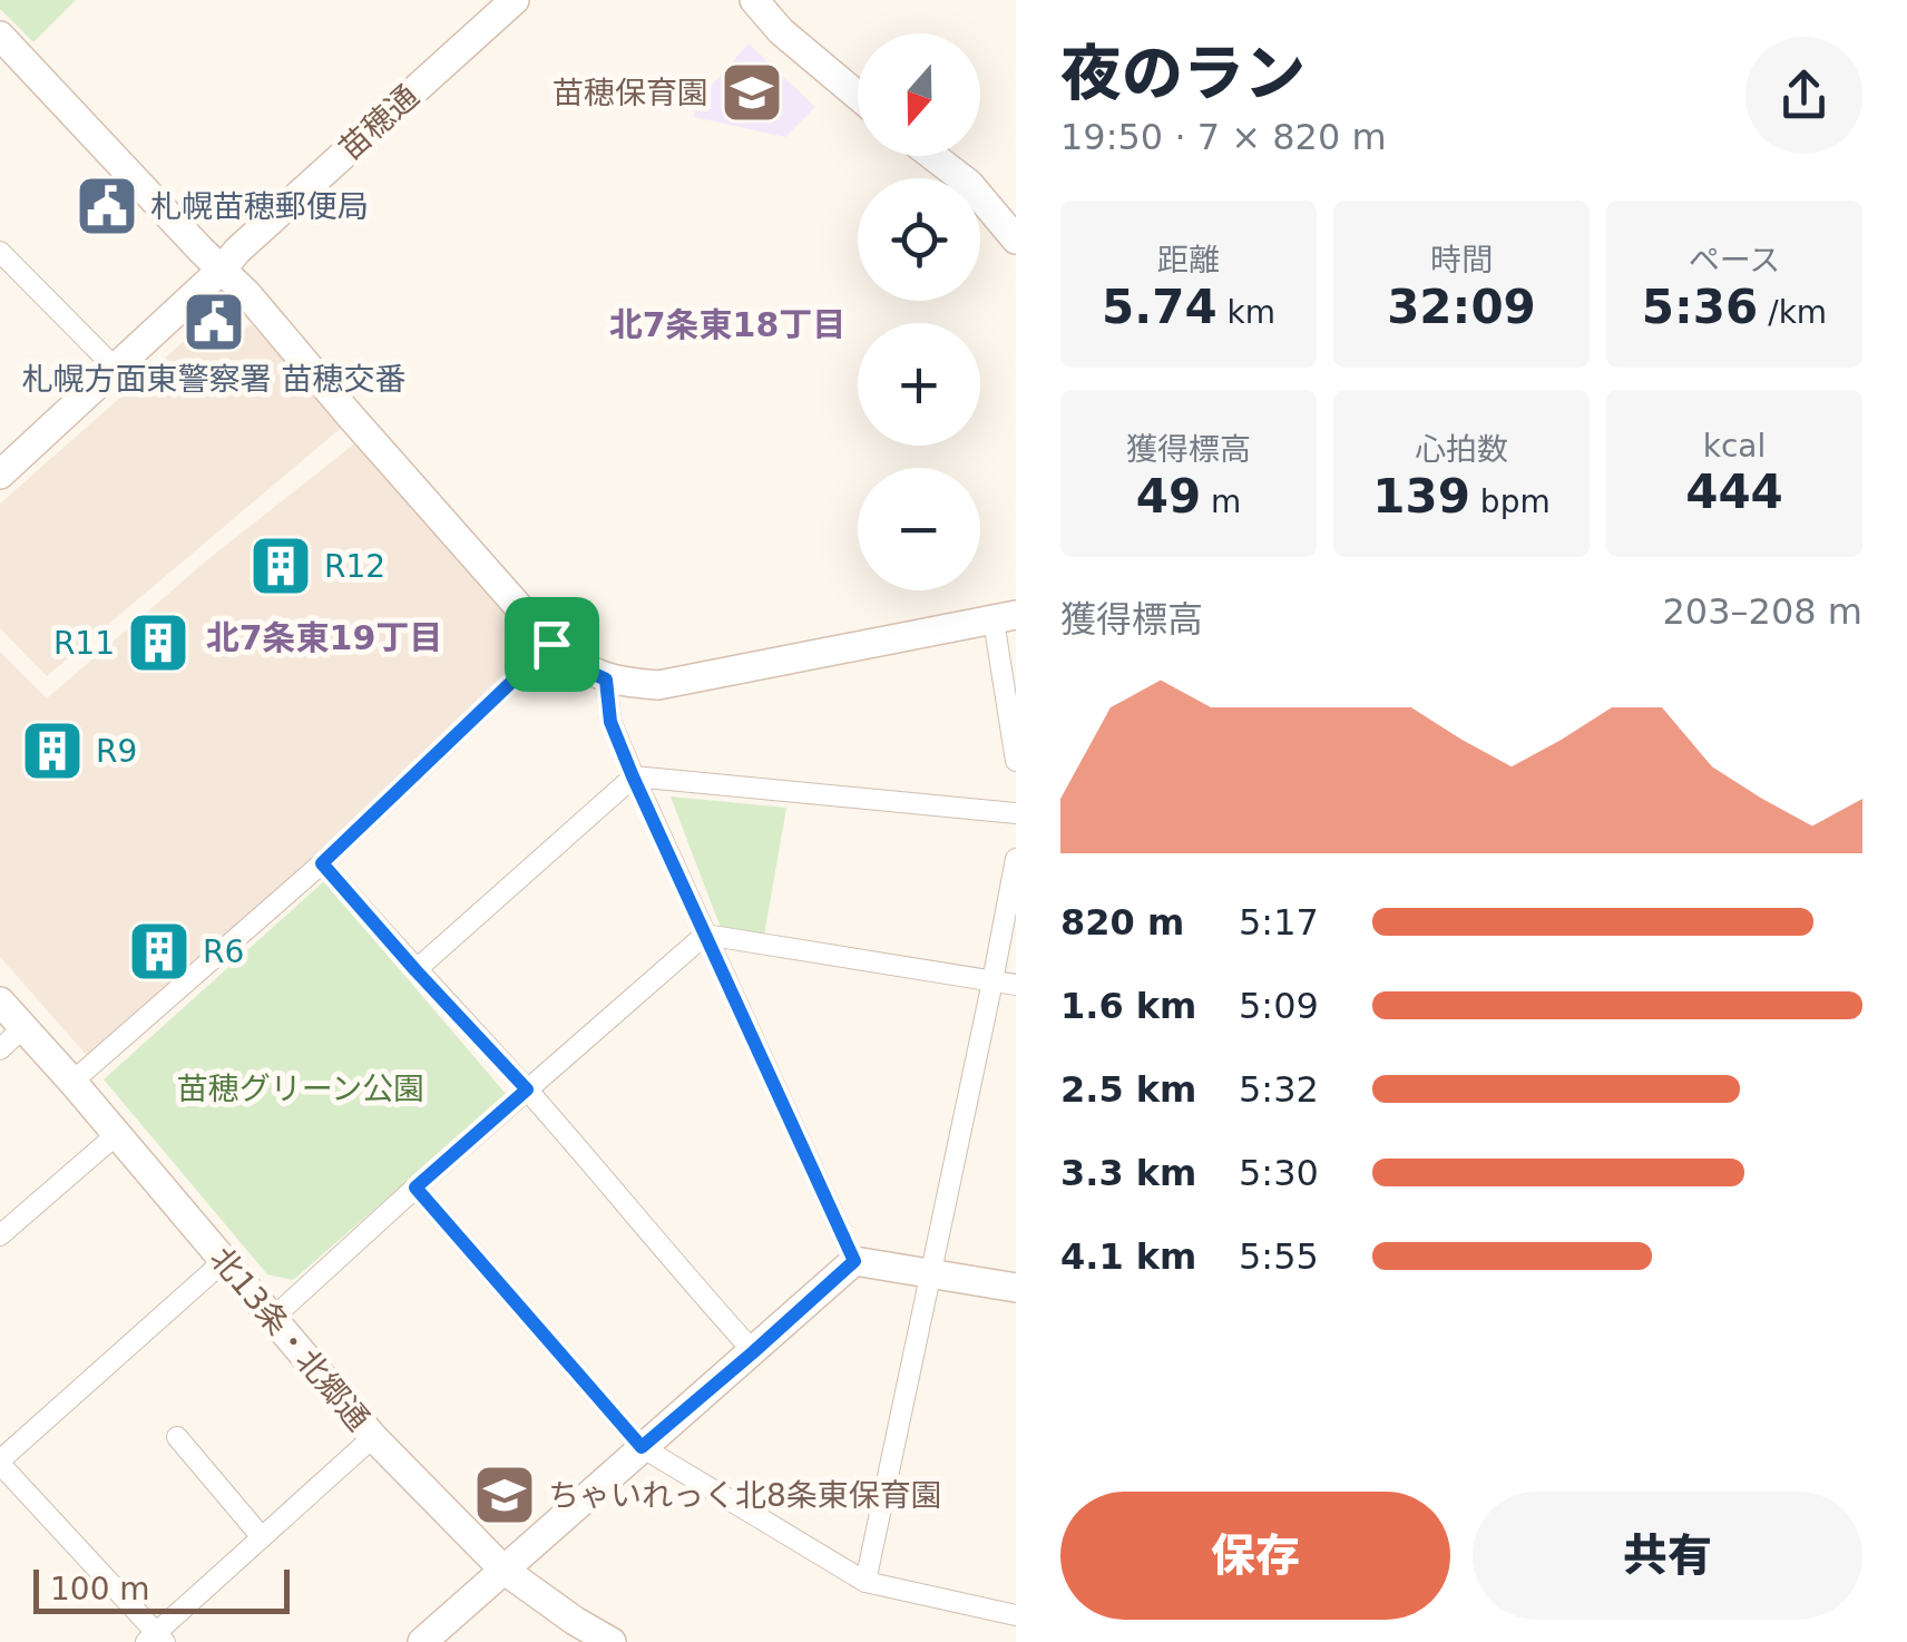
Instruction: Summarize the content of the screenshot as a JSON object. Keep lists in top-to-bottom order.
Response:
{
  "streets": {
    "street": ["苗穂通", "北13条・北郷通"]
  },
  "districts": ["北7条東18丁目", "北7条東19丁目"],
  "parks": ["苗穂グリーン公園"],
  "places": {
    "school or university": ["苗穂保育園", "ちゃいれっく北8条東保育園"],
    "public building": ["札幌苗穂郵便局", "札幌方面東警察署 苗穂交番"],
    "building": [
      "R12",
      "R11",
      "R9",
      "R6"
    ]
  },
  "scale_bar": "100 m",
  "north": "bottom",
  "page": {
    "heading": ["夜のラン", "19:50 · 7 × 820 m"],
    "map_buttons": ["+", "−"],
    "stats": [
      ["距離", "5.74 km"],
      ["時間", "32:09"],
      ["ペース", "5:36 /km"],
      ["獲得標高", "49 m"],
      ["心拍数", "139 bpm"],
      ["kcal", "444"]
    ],
    "chart": ["獲得標高", "203–208 m"],
    "list": [
      {
        "name": "820 m",
        "note": "5:17"
      },
      {
        "name": "1.6 km",
        "note": "5:09"
      },
      {
        "name": "2.5 km",
        "note": "5:32"
      },
      {
        "name": "3.3 km",
        "note": "5:30"
      },
      {
        "name": "4.1 km",
        "note": "5:55"
      }
    ],
    "buttons": ["保存", "共有"],
    "scale": "100 m"
  }
}
